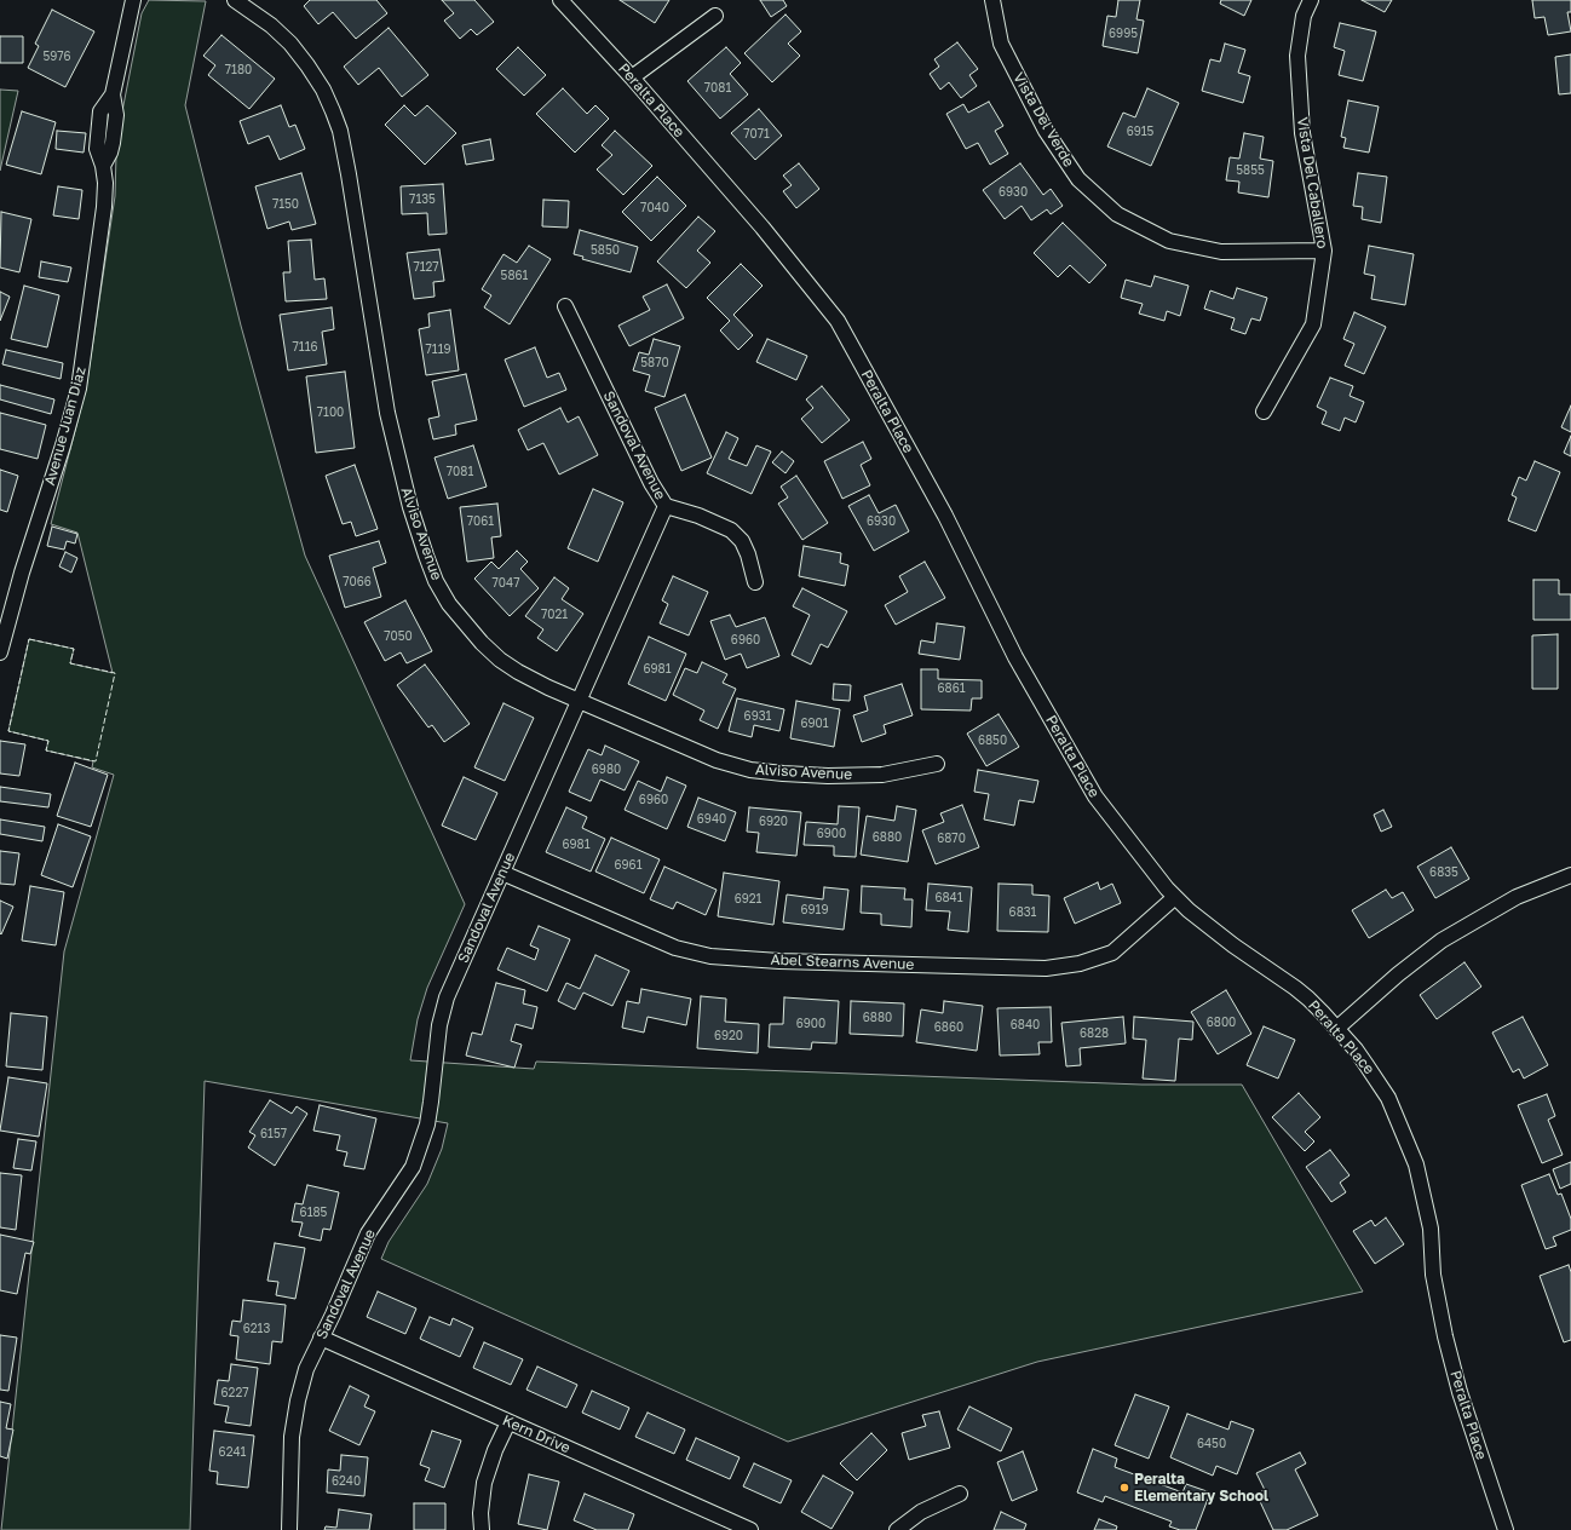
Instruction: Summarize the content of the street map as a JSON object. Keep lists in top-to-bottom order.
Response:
{
  "streets": {
    "street": [
      "Peralta Place",
      "Vista Del Verde",
      "Vista Del Caballero",
      "Avenue Juan Diaz",
      "Sandoval Avenue",
      "Alviso Avenue",
      "Abel Stearns Avenue",
      "Kern Drive"
    ]
  },
  "crossings": [
    ["Peralta Place", "Abel Stearns Avenue"],
    ["Vista Del Verde", "Vista Del Caballero"],
    ["Sandoval Avenue", "Alviso Avenue"],
    ["Sandoval Avenue", "Abel Stearns Avenue"],
    ["Sandoval Avenue", "Kern Drive"]
  ],
  "places": ["Peralta Elementary School"],
  "house_numbers": [
    "6995",
    "5976",
    "7180",
    "7081",
    "6915",
    "7071",
    "5855",
    "6930",
    "7135",
    "7150",
    "7040",
    "5850",
    "7127",
    "5861",
    "7116",
    "7119",
    "5870",
    "7100",
    "7081",
    "7061",
    "6930",
    "7066",
    "7047",
    "7021",
    "7050",
    "6960",
    "6981",
    "6861",
    "6931",
    "6901",
    "6850",
    "6980",
    "6960",
    "6940",
    "6920",
    "6900",
    "6880",
    "6870",
    "6981",
    "6961",
    "6835",
    "6841",
    "6921",
    "6919",
    "6831",
    "6880",
    "6800",
    "6900",
    "6840",
    "6860",
    "6828",
    "6920",
    "6157",
    "6185",
    "6213",
    "6227",
    "6450",
    "6241",
    "6240"
  ]
}
